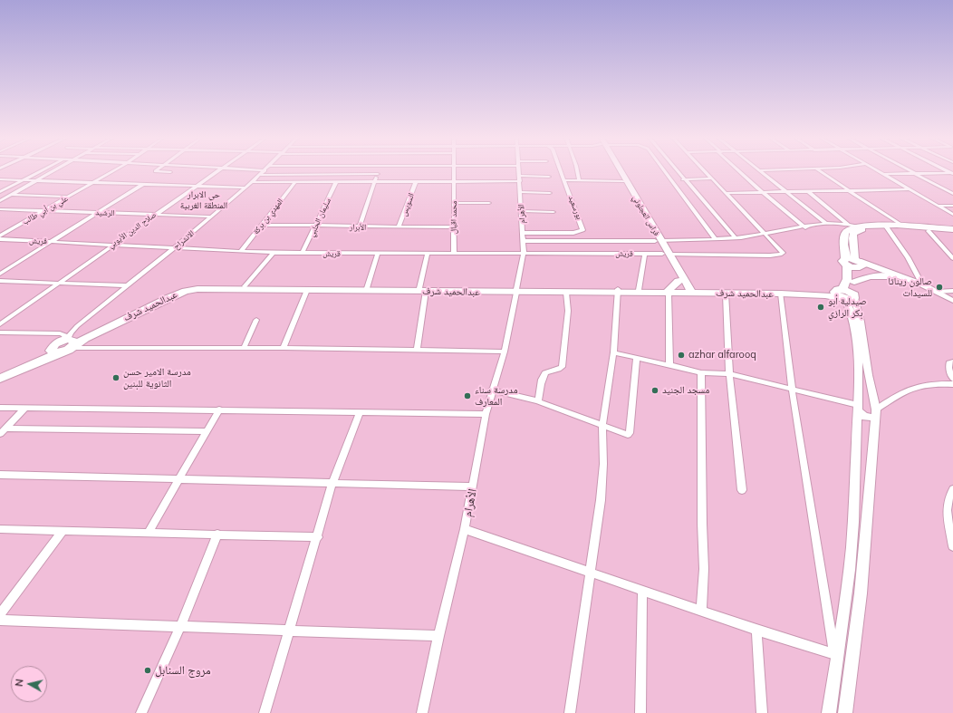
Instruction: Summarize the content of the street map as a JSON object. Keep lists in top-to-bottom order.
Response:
{
  "streets": {
    "main road": ["فراس العجلوني", "عبدالحميد شرف"],
    "street": [
      "السويس",
      "بورسعيد",
      "علي بن أبي طالب",
      "الرشيد",
      "الأهرام",
      "المهدي بن بركة",
      "سليمان الحلبي",
      "محمد اقبال",
      "الأبرار",
      "صلاح الدين الأيوبي",
      "الانشراح",
      "قريش"
    ]
  },
  "crossings": [
    ["السويس", "الأبرار"],
    ["بورسعيد", "الأهرام"],
    ["علي بن أبي طالب", "الرشيد"],
    ["الرشيد", "صلاح الدين الأيوبي"],
    ["الرشيد", "الانشراح"],
    ["الأهرام", "قريش"],
    ["الأهرام", "عبدالحميد شرف"],
    ["فراس العجلوني", "قريش"],
    ["فراس العجلوني", "عبدالحميد شرف"],
    ["المهدي بن بركة", "الأبرار"],
    ["المهدي بن بركة", "قريش"],
    ["سليمان الحلبي", "الأبرار"],
    ["سليمان الحلبي", "قريش"],
    ["محمد اقبال", "الأبرار"],
    ["محمد اقبال", "قريش"],
    ["صلاح الدين الأيوبي", "قريش"],
    ["الانشراح", "قريش"],
    ["الانشراح", "عبدالحميد شرف"]
  ],
  "districts": ["حي الابرار المنطقة الغربية"],
  "places": [
    "صالون ريناتا للسيدات",
    "صيدلية أبو بكر الرازي",
    "azhar alfarooq",
    "مدرسة الامير حسن الثانوية للبنين",
    "مسجد الجنيد",
    "مدرسة سناء المعارف",
    "مروج السنابل"
  ],
  "north": "left"
}
